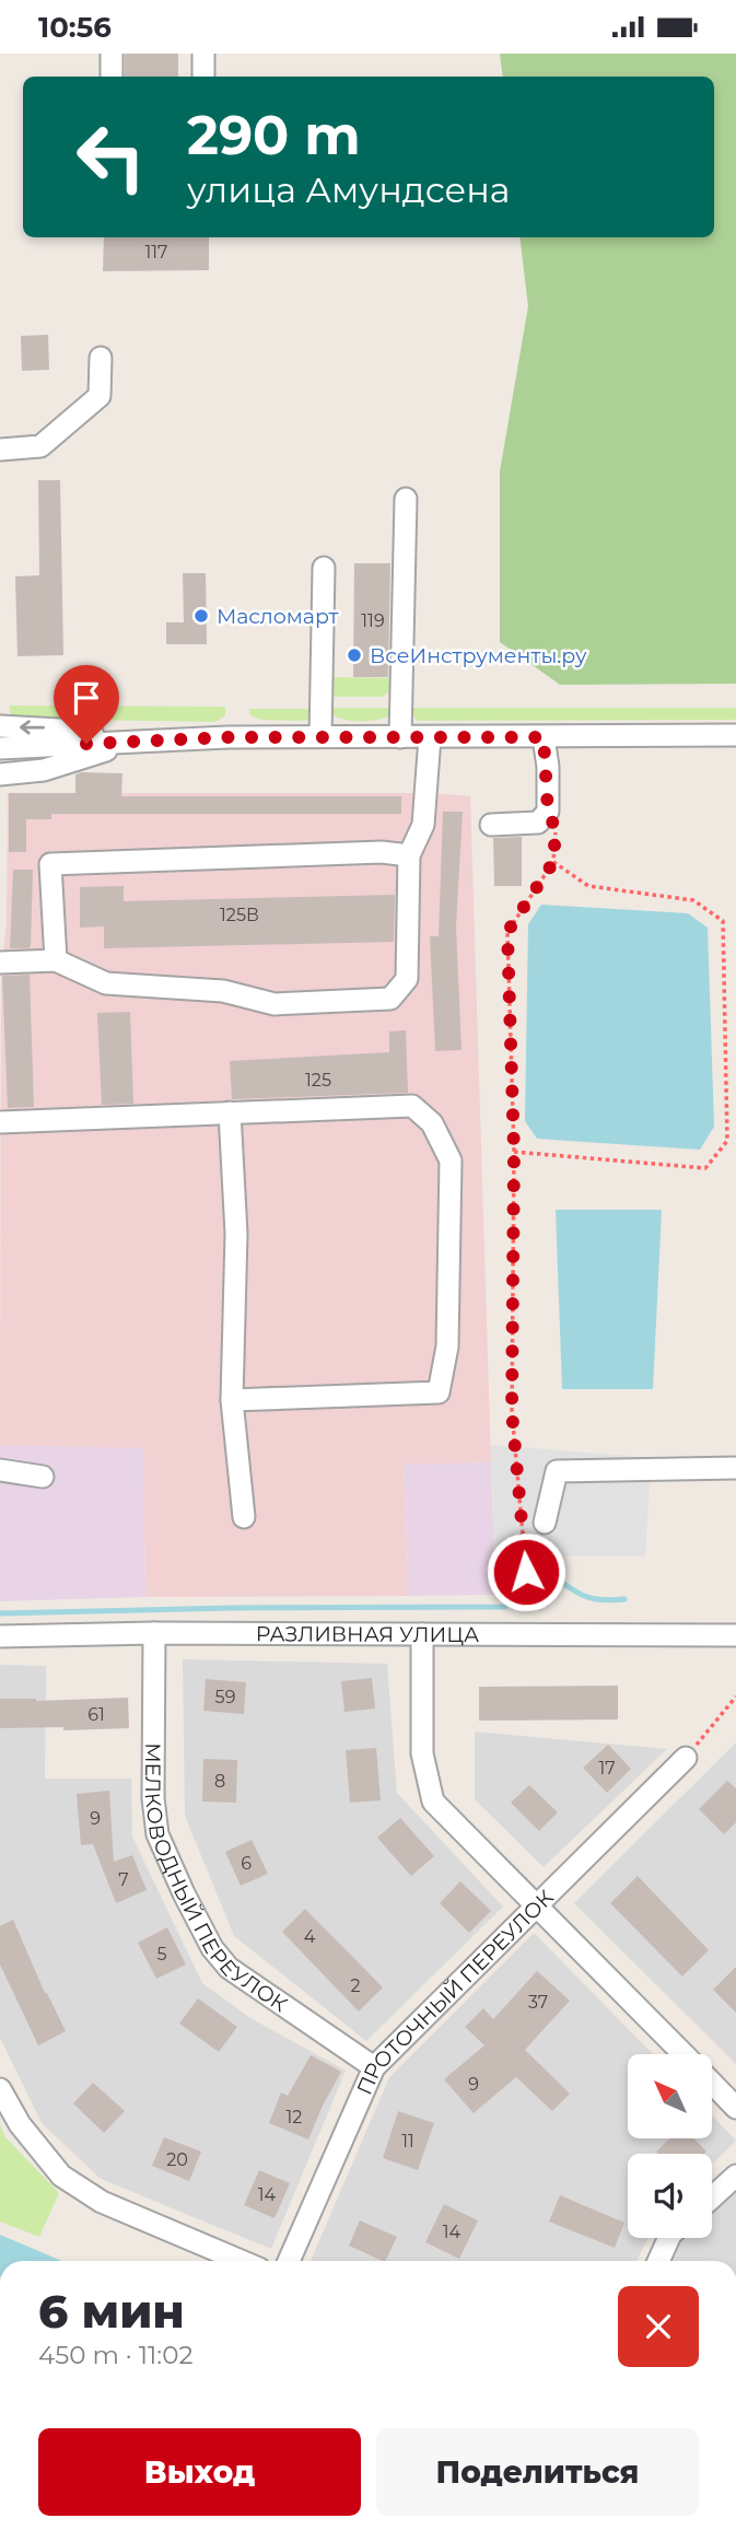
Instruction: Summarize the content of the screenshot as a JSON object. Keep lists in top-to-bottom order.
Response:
{
  "streets": {
    "street": ["РАЗЛИВНАЯ УЛИЦА", "МЕЛКОВОДНЫЙ ПЕРЕУЛОК", "ПРОТОЧНЫЙ ПЕРЕУЛОК"]
  },
  "crossings": [
    ["РАЗЛИВНАЯ УЛИЦА", "МЕЛКОВОДНЫЙ ПЕРЕУЛОК"],
    ["МЕЛКОВОДНЫЙ ПЕРЕУЛОК", "ПРОТОЧНЫЙ ПЕРЕУЛОК"]
  ],
  "places": ["Масломарт", "ВсеИнструменты.ру"],
  "house_numbers": [
    "117",
    "119",
    "125В",
    "125",
    "59",
    "61",
    "17",
    "8",
    "9",
    "6",
    "7",
    "4",
    "5",
    "2",
    "37",
    "9",
    "12",
    "11",
    "20",
    "14",
    "14"
  ],
  "north": "top left",
  "page": {
    "status": "10:56",
    "turn": ["290 m", "улица Амундсена"],
    "heading": ["6 мин", "450 m · 11:02"],
    "buttons": ["Выход", "Поделиться"]
  }
}
